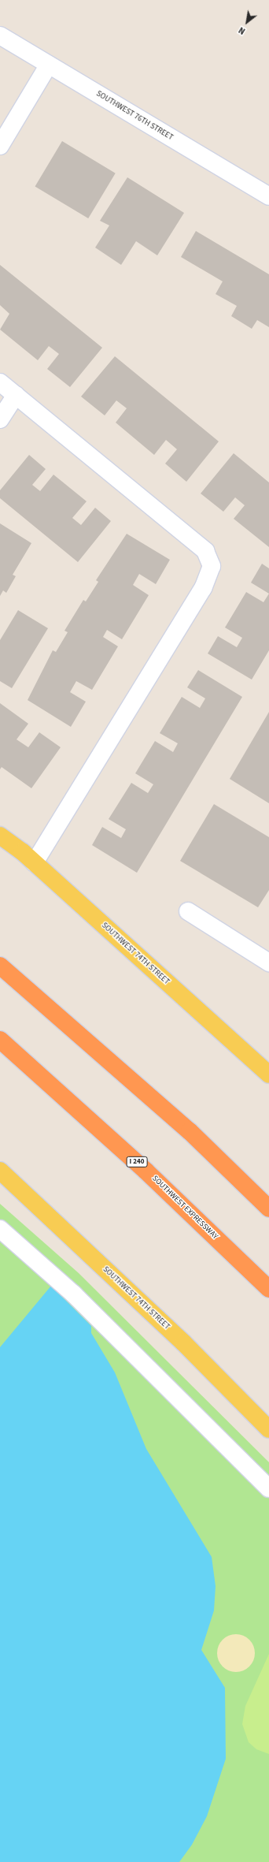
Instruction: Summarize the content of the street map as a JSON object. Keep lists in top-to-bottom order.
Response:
{
  "streets": {
    "highway": ["I 240", "SOUTHWEST EXPRESSWAY"],
    "main road": ["SOUTHWEST 74TH STREET"],
    "street": ["SOUTHWEST 76TH STREET"]
  },
  "north": "bottom left"
}
